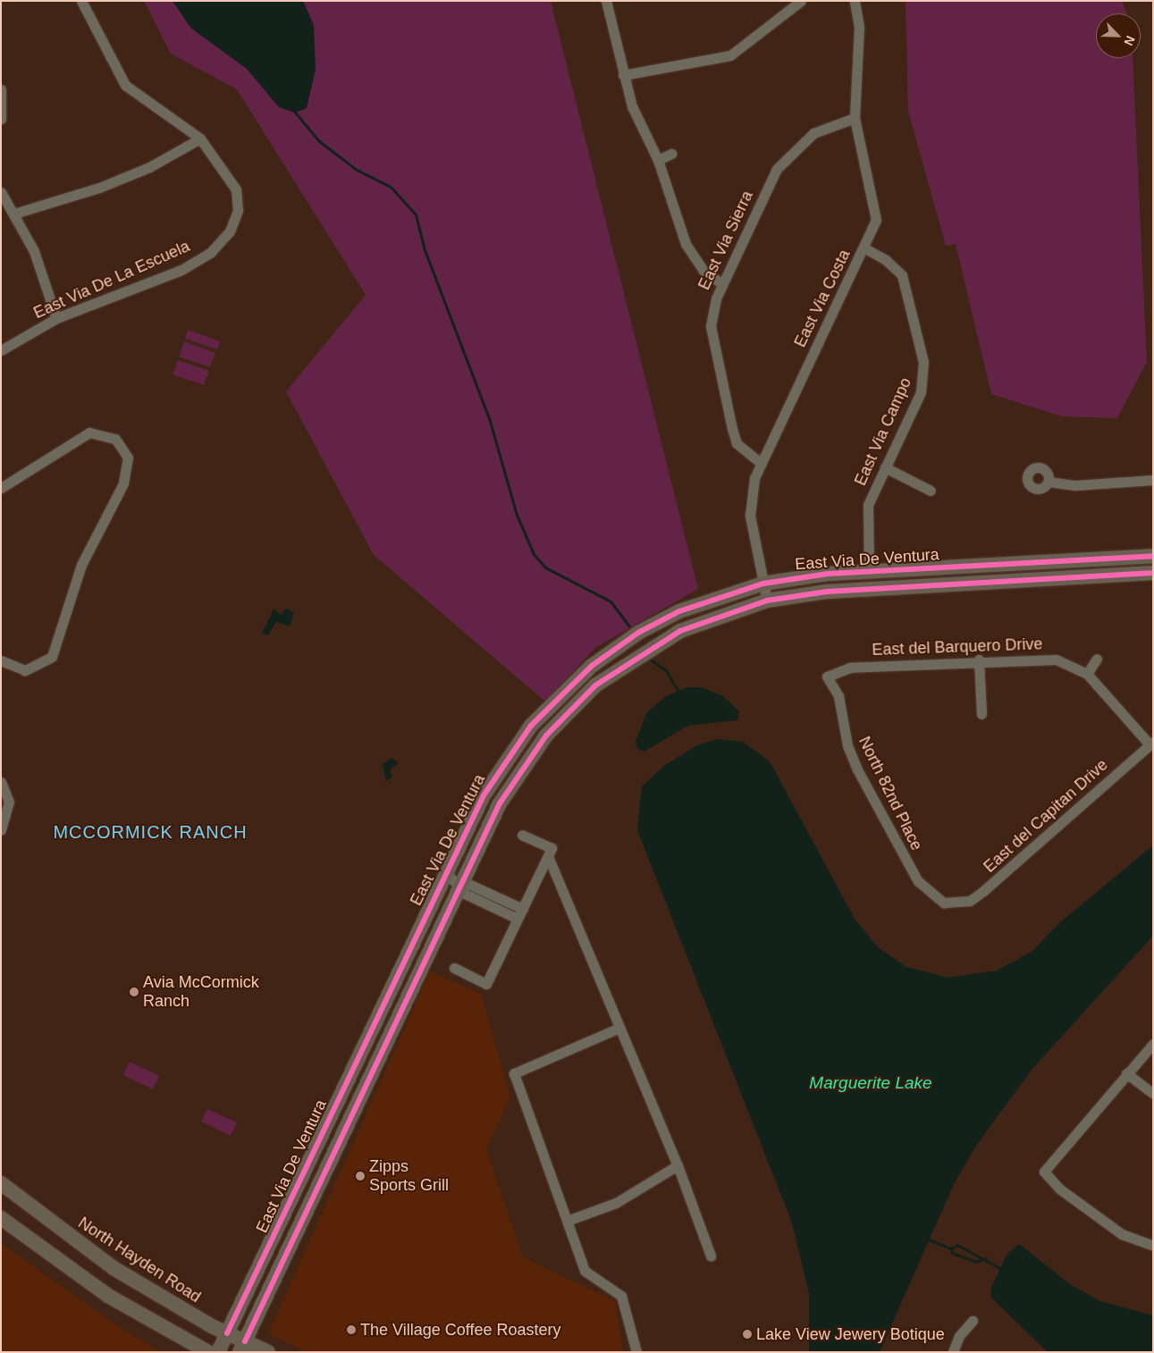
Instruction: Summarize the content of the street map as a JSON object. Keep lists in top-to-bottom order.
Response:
{
  "streets": {
    "main road": ["East Via De Ventura", "North Hayden Road"],
    "street": [
      "East Via Sierra",
      "East Via De La Escuela",
      "East Via Costa",
      "East Via Campo",
      "East del Barquero Drive",
      "North 82nd Place",
      "East del Capitan Drive"
    ]
  },
  "crossings": [
    ["East Via Sierra", "East Via Costa"],
    ["East Via Costa", "East Via Campo"],
    ["East Via Costa", "East Via De Ventura"],
    ["East Via Campo", "East Via De Ventura"],
    ["East Via De Ventura", "North Hayden Road"],
    ["East del Barquero Drive", "North 82nd Place"],
    ["East del Barquero Drive", "East del Capitan Drive"],
    ["North 82nd Place", "East del Capitan Drive"]
  ],
  "districts": ["MCCORMICK RANCH"],
  "water": ["Marguerite Lake"],
  "places": [
    "Avia McCormick Ranch",
    "Zipps Sports Grill",
    "The Village Coffee Roastery",
    "Lake View Jewery Botique"
  ],
  "north": "bottom right"
}
